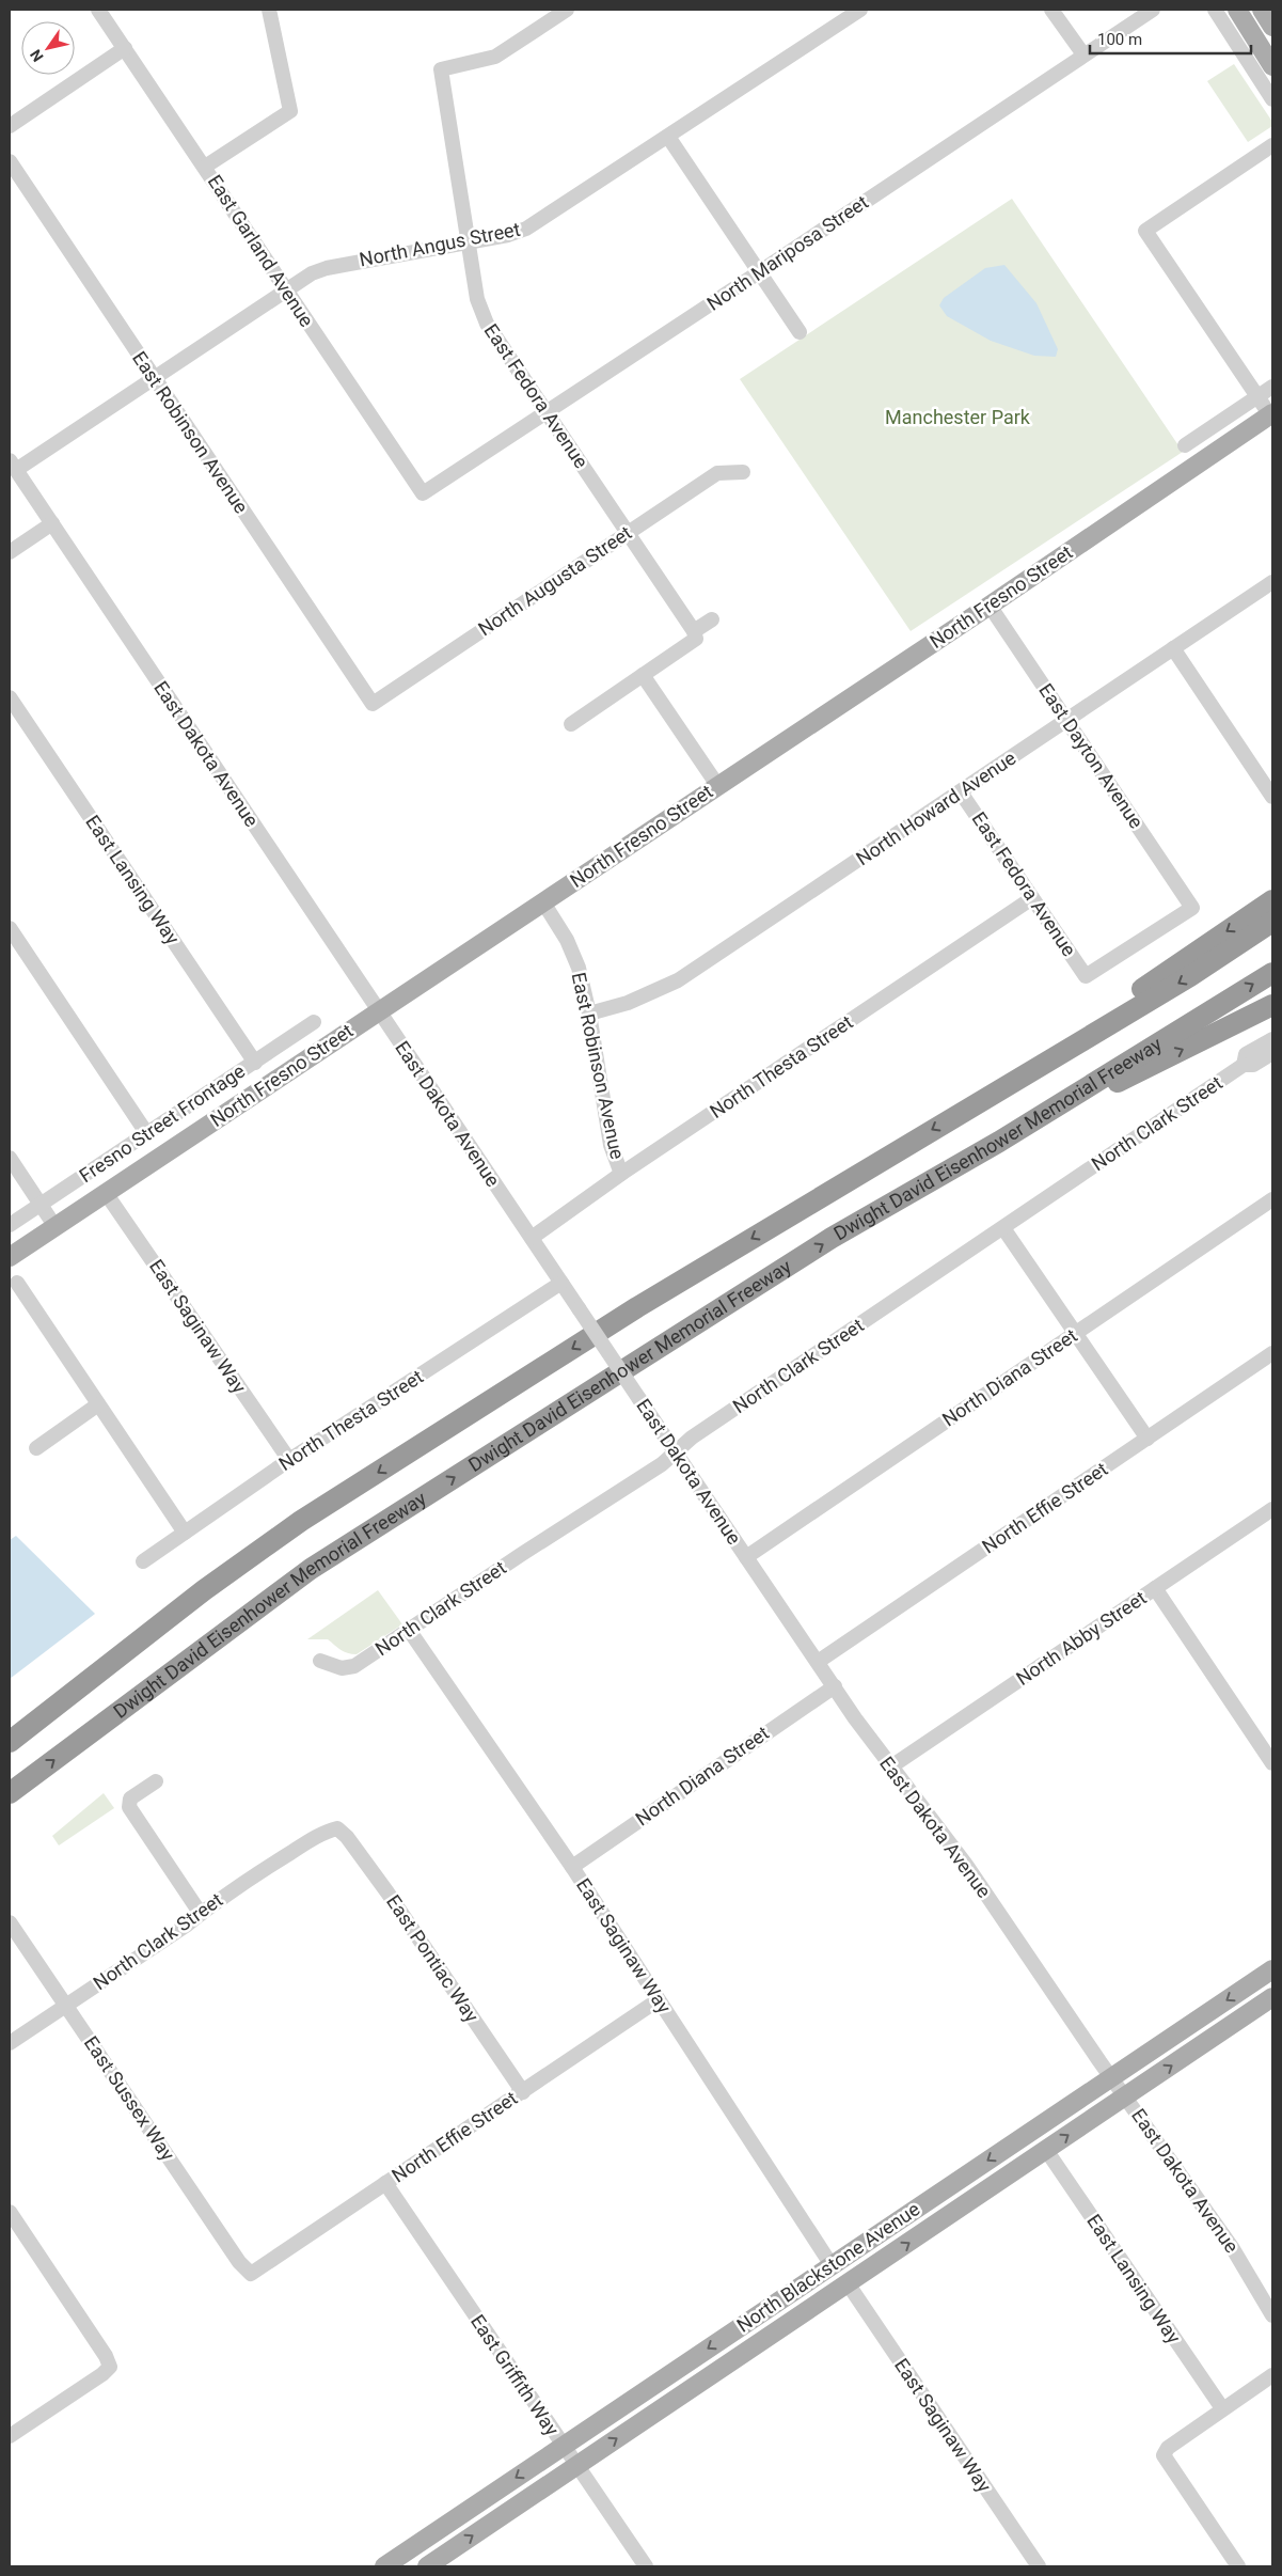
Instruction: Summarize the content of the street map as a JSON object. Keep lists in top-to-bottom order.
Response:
{
  "streets": {
    "highway": ["Dwight David Eisenhower Memorial Freeway"],
    "main road": ["North Fresno Street", "North Blackstone Avenue"],
    "street": [
      "North Angus Street",
      "East Garland Avenue",
      "North Mariposa Street",
      "East Fedora Avenue",
      "East Robinson Avenue",
      "North Augusta Street",
      "East Dakota Avenue",
      "East Dayton Avenue",
      "North Howard Avenue",
      "East Lansing Way",
      "North Thesta Street",
      "Fresno Street Frontage",
      "North Clark Street",
      "East Saginaw Way",
      "North Diana Street",
      "North Effie Street",
      "North Abby Street",
      "East Pontiac Way",
      "East Sussex Way",
      "East Griffith Way"
    ]
  },
  "crossings": [
    ["North Angus Street", "East Garland Avenue"],
    ["North Angus Street", "East Fedora Avenue"],
    ["North Angus Street", "East Robinson Avenue"],
    ["North Angus Street", "East Dakota Avenue"],
    ["East Garland Avenue", "North Mariposa Street"],
    ["North Mariposa Street", "East Fedora Avenue"],
    ["East Fedora Avenue", "North Augusta Street"],
    ["East Fedora Avenue", "East Dayton Avenue"],
    ["East Fedora Avenue", "North Howard Avenue"],
    ["East Fedora Avenue", "North Thesta Street"],
    ["East Robinson Avenue", "North Augusta Street"],
    ["East Robinson Avenue", "North Fresno Street"],
    ["East Robinson Avenue", "North Howard Avenue"],
    ["East Robinson Avenue", "North Thesta Street"],
    ["North Fresno Street", "East Dakota Avenue"],
    ["North Fresno Street", "East Dayton Avenue"],
    ["North Fresno Street", "East Saginaw Way"],
    ["East Dakota Avenue", "North Thesta Street"],
    ["East Dakota Avenue", "North Clark Street"],
    ["East Dakota Avenue", "North Diana Street"],
    ["East Dakota Avenue", "North Effie Street"],
    ["East Dakota Avenue", "North Abby Street"],
    ["East Dakota Avenue", "North Blackstone Avenue"],
    ["East Dayton Avenue", "North Howard Avenue"],
    ["East Lansing Way", "Fresno Street Frontage"],
    ["East Lansing Way", "North Blackstone Avenue"],
    ["North Thesta Street", "East Saginaw Way"],
    ["North Clark Street", "East Saginaw Way"],
    ["North Clark Street", "East Pontiac Way"],
    ["North Clark Street", "East Sussex Way"],
    ["East Saginaw Way", "North Diana Street"],
    ["East Saginaw Way", "North Effie Street"],
    ["East Saginaw Way", "North Blackstone Avenue"],
    ["North Effie Street", "East Pontiac Way"],
    ["North Effie Street", "East Sussex Way"],
    ["North Effie Street", "East Griffith Way"],
    ["North Blackstone Avenue", "East Griffith Way"]
  ],
  "parks": ["Manchester Park"],
  "scale_bar": "100 m",
  "north": "bottom left"
}
